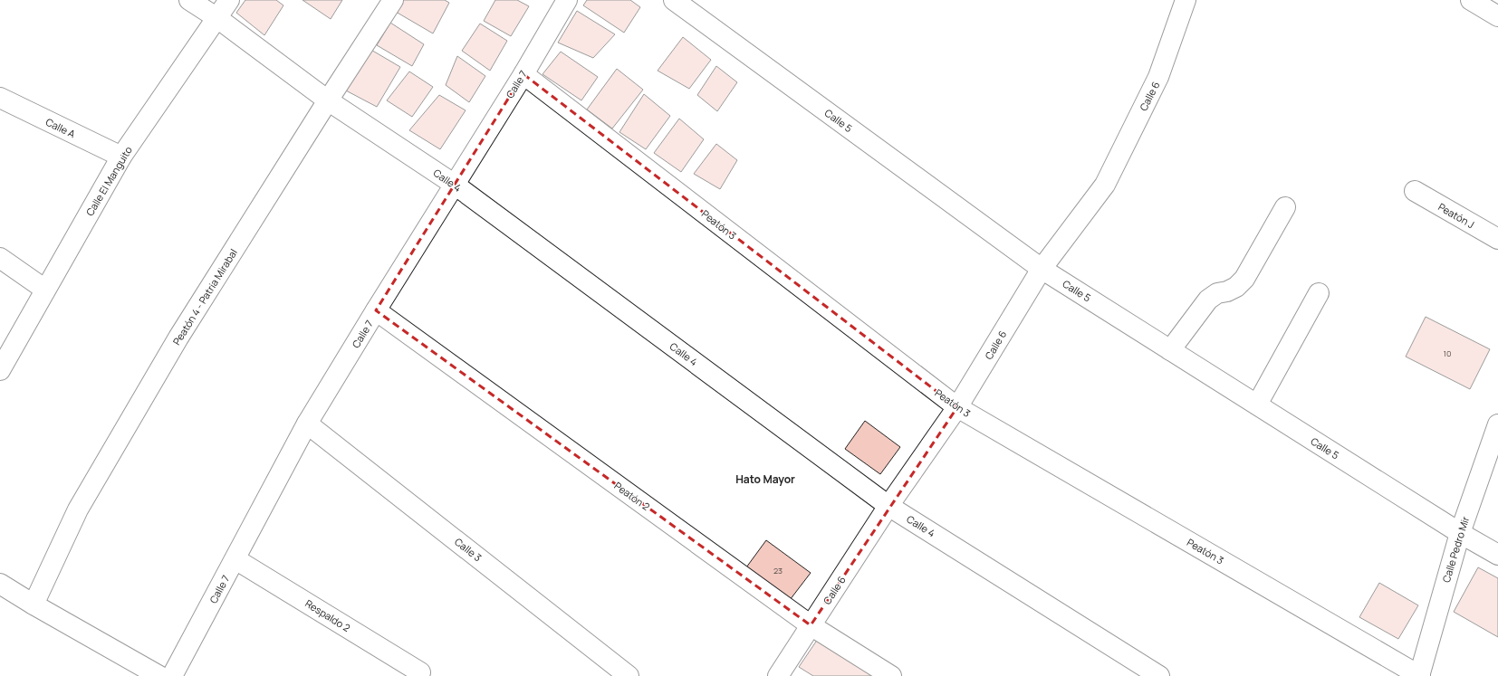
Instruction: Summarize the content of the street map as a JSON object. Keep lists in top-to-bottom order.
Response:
{
  "streets": {
    "street": [
      "Calle 7",
      "Calle 6",
      "Calle 5",
      "Calle A",
      "Calle 4",
      "Calle El Manguito",
      "Peatón J",
      "Peatón 3",
      "Peatón 4 - Patria Mirabal",
      "Peatón 2",
      "Calle 3",
      "Calle Pedro Mir",
      "Respaldo 2"
    ]
  },
  "crossings": [
    ["Calle 7", "Calle 4"],
    ["Calle 7", "Peatón 3"],
    ["Calle 7", "Peatón 2"],
    ["Calle 7", "Calle 3"],
    ["Calle 7", "Respaldo 2"],
    ["Calle 6", "Calle 5"],
    ["Calle 6", "Calle 4"],
    ["Calle 6", "Peatón 3"],
    ["Calle 6", "Peatón 2"],
    ["Calle 5", "Calle Pedro Mir"],
    ["Calle A", "Calle El Manguito"],
    ["Calle 4", "Calle El Manguito"],
    ["Calle 4", "Peatón 4 - Patria Mirabal"],
    ["Peatón 3", "Calle Pedro Mir"]
  ],
  "districts": ["Hato Mayor"],
  "house_numbers": ["10", "23"]
}
